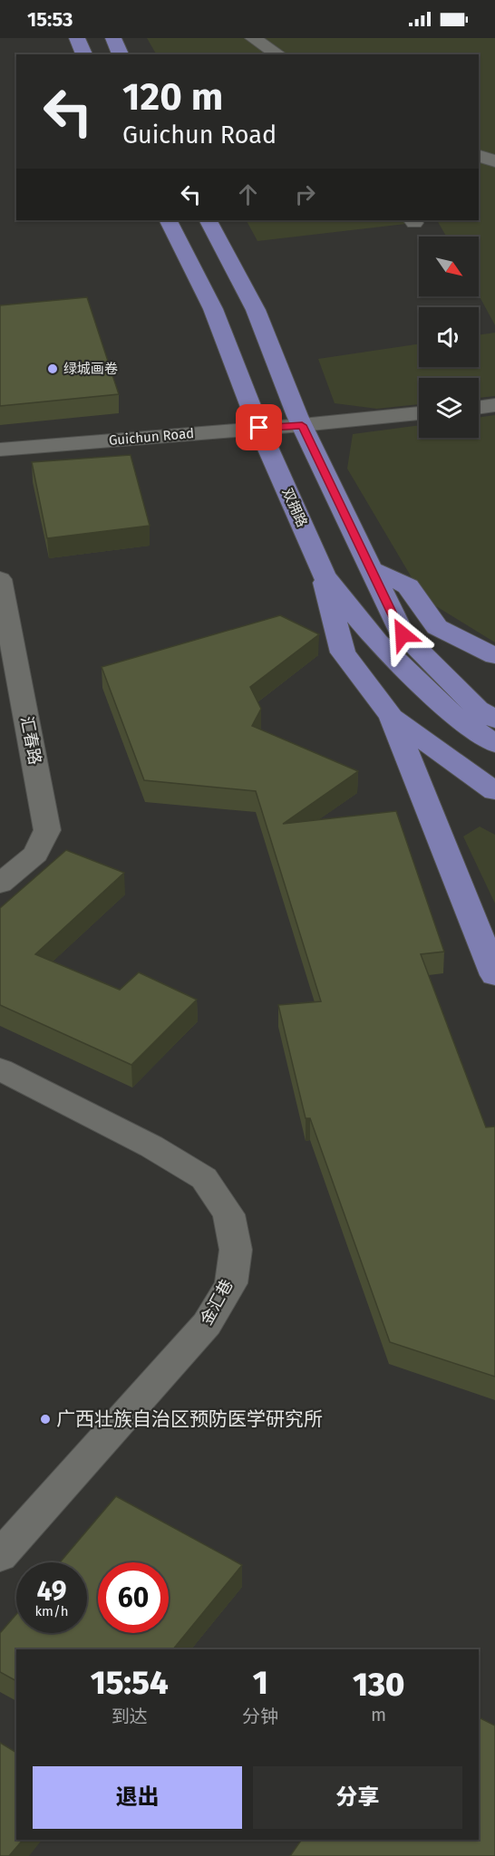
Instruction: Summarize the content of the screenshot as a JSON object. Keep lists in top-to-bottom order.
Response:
{
  "streets": {
    "main road": ["双拥路"],
    "street": ["Guichun Road", "汇春路", "金汇巷"]
  },
  "crossings": [
    ["Guichun Road", "双拥路"]
  ],
  "places": ["绿城画卷", "广西壮族自治区预防医学研究所"],
  "north": "bottom right",
  "page": {
    "status": "15:53",
    "turn": ["120 m", "Guichun Road"],
    "speed": "49 km/h",
    "limit": "60",
    "eta": [
      "15:54",
      "到达",
      "1",
      "分钟",
      "130",
      "m"
    ],
    "buttons": ["退出", "分享"]
  }
}
